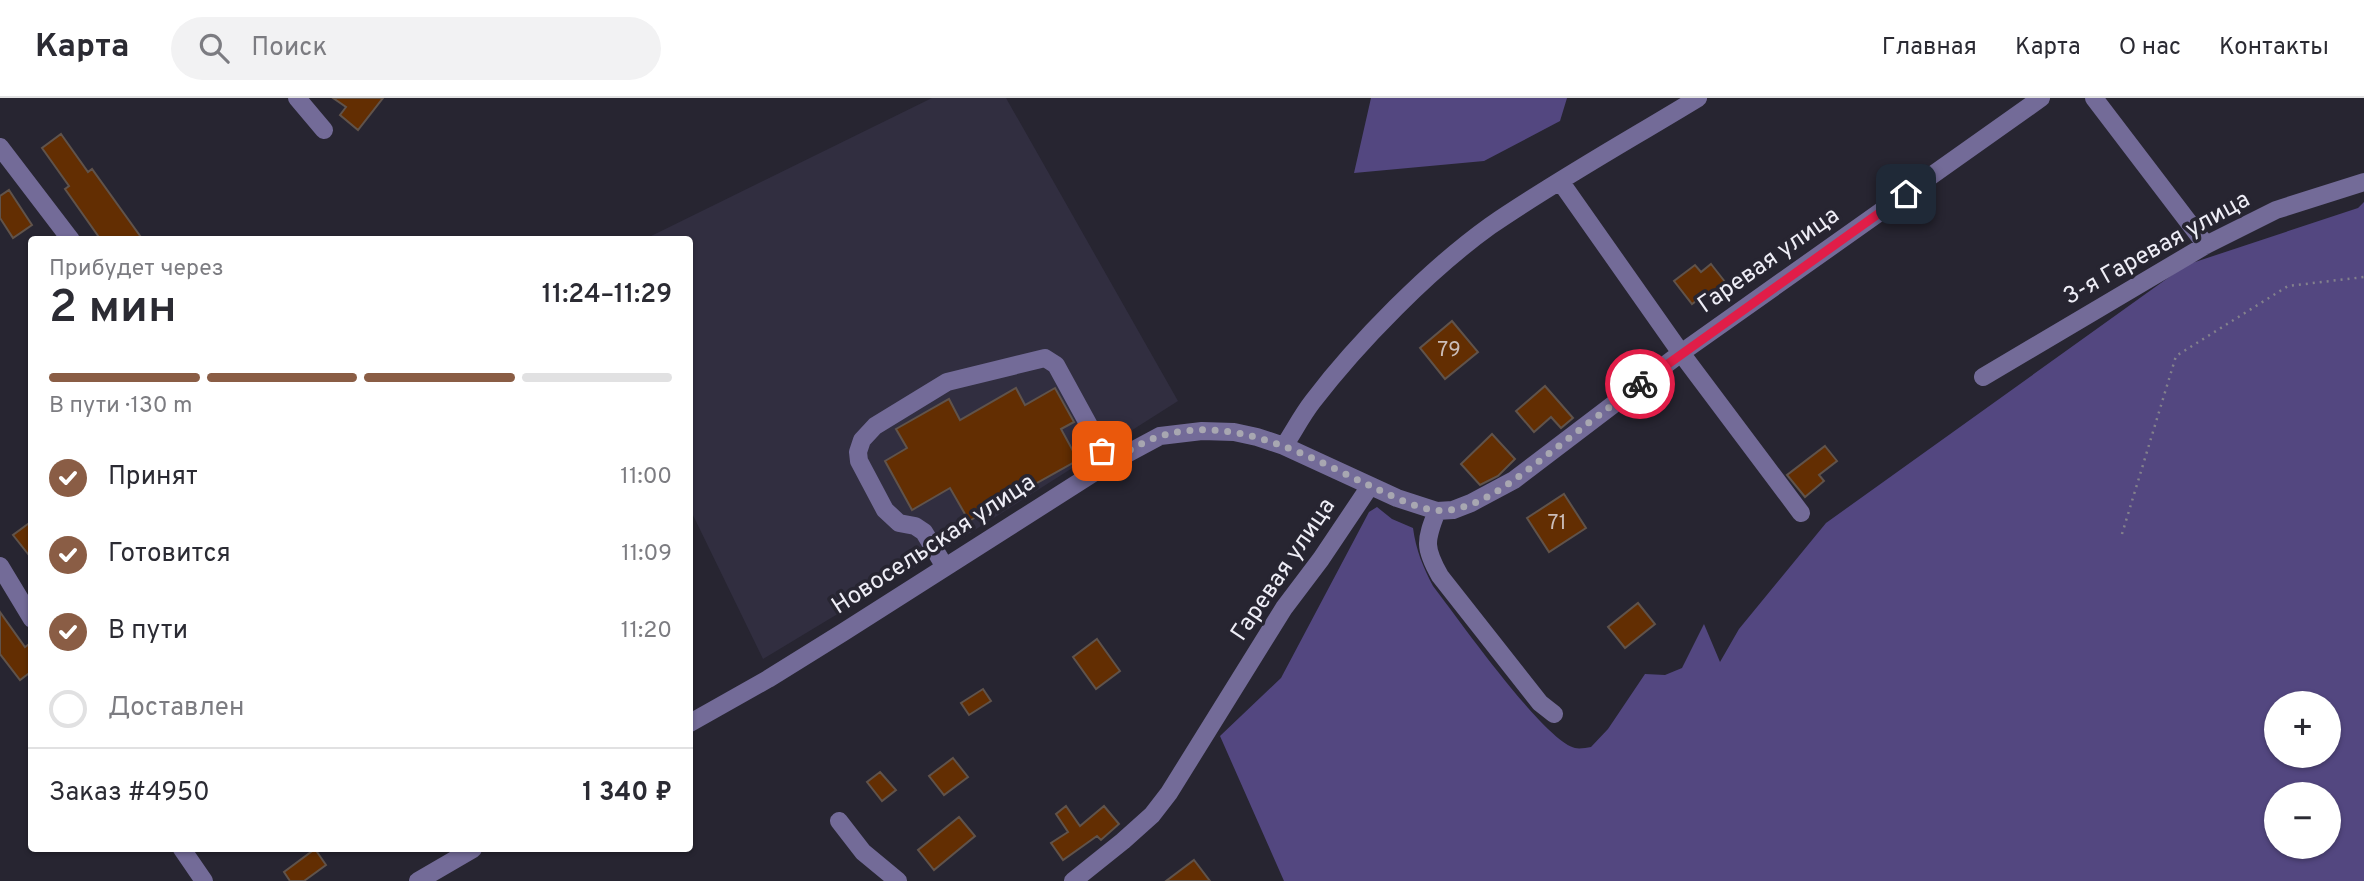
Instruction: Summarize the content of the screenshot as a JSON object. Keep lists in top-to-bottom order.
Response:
{
  "streets": {
    "street": ["3-я Гаревая улица", "Гаревая улица", "Новосельская улица"]
  },
  "crossings": [
    ["Гаревая улица", "Новосельская улица"]
  ],
  "house_numbers": ["79", "71"],
  "page": {
    "header": "Карта",
    "search": "Поиск",
    "nav": [
      "Главная",
      "Карта",
      "О нас",
      "Контакты"
    ],
    "heading": ["2 мин", "Прибудет через", "11:24–11:29"],
    "panel": ["Заказ #4950", "1 340 ₽"],
    "bar": "В пути · 130 m",
    "list": [
      ["Принят", "11:00"],
      ["Готовится", "11:09"],
      ["В пути", "11:20"],
      "Доставлен"
    ],
    "map_buttons": ["+", "−"]
  }
}
